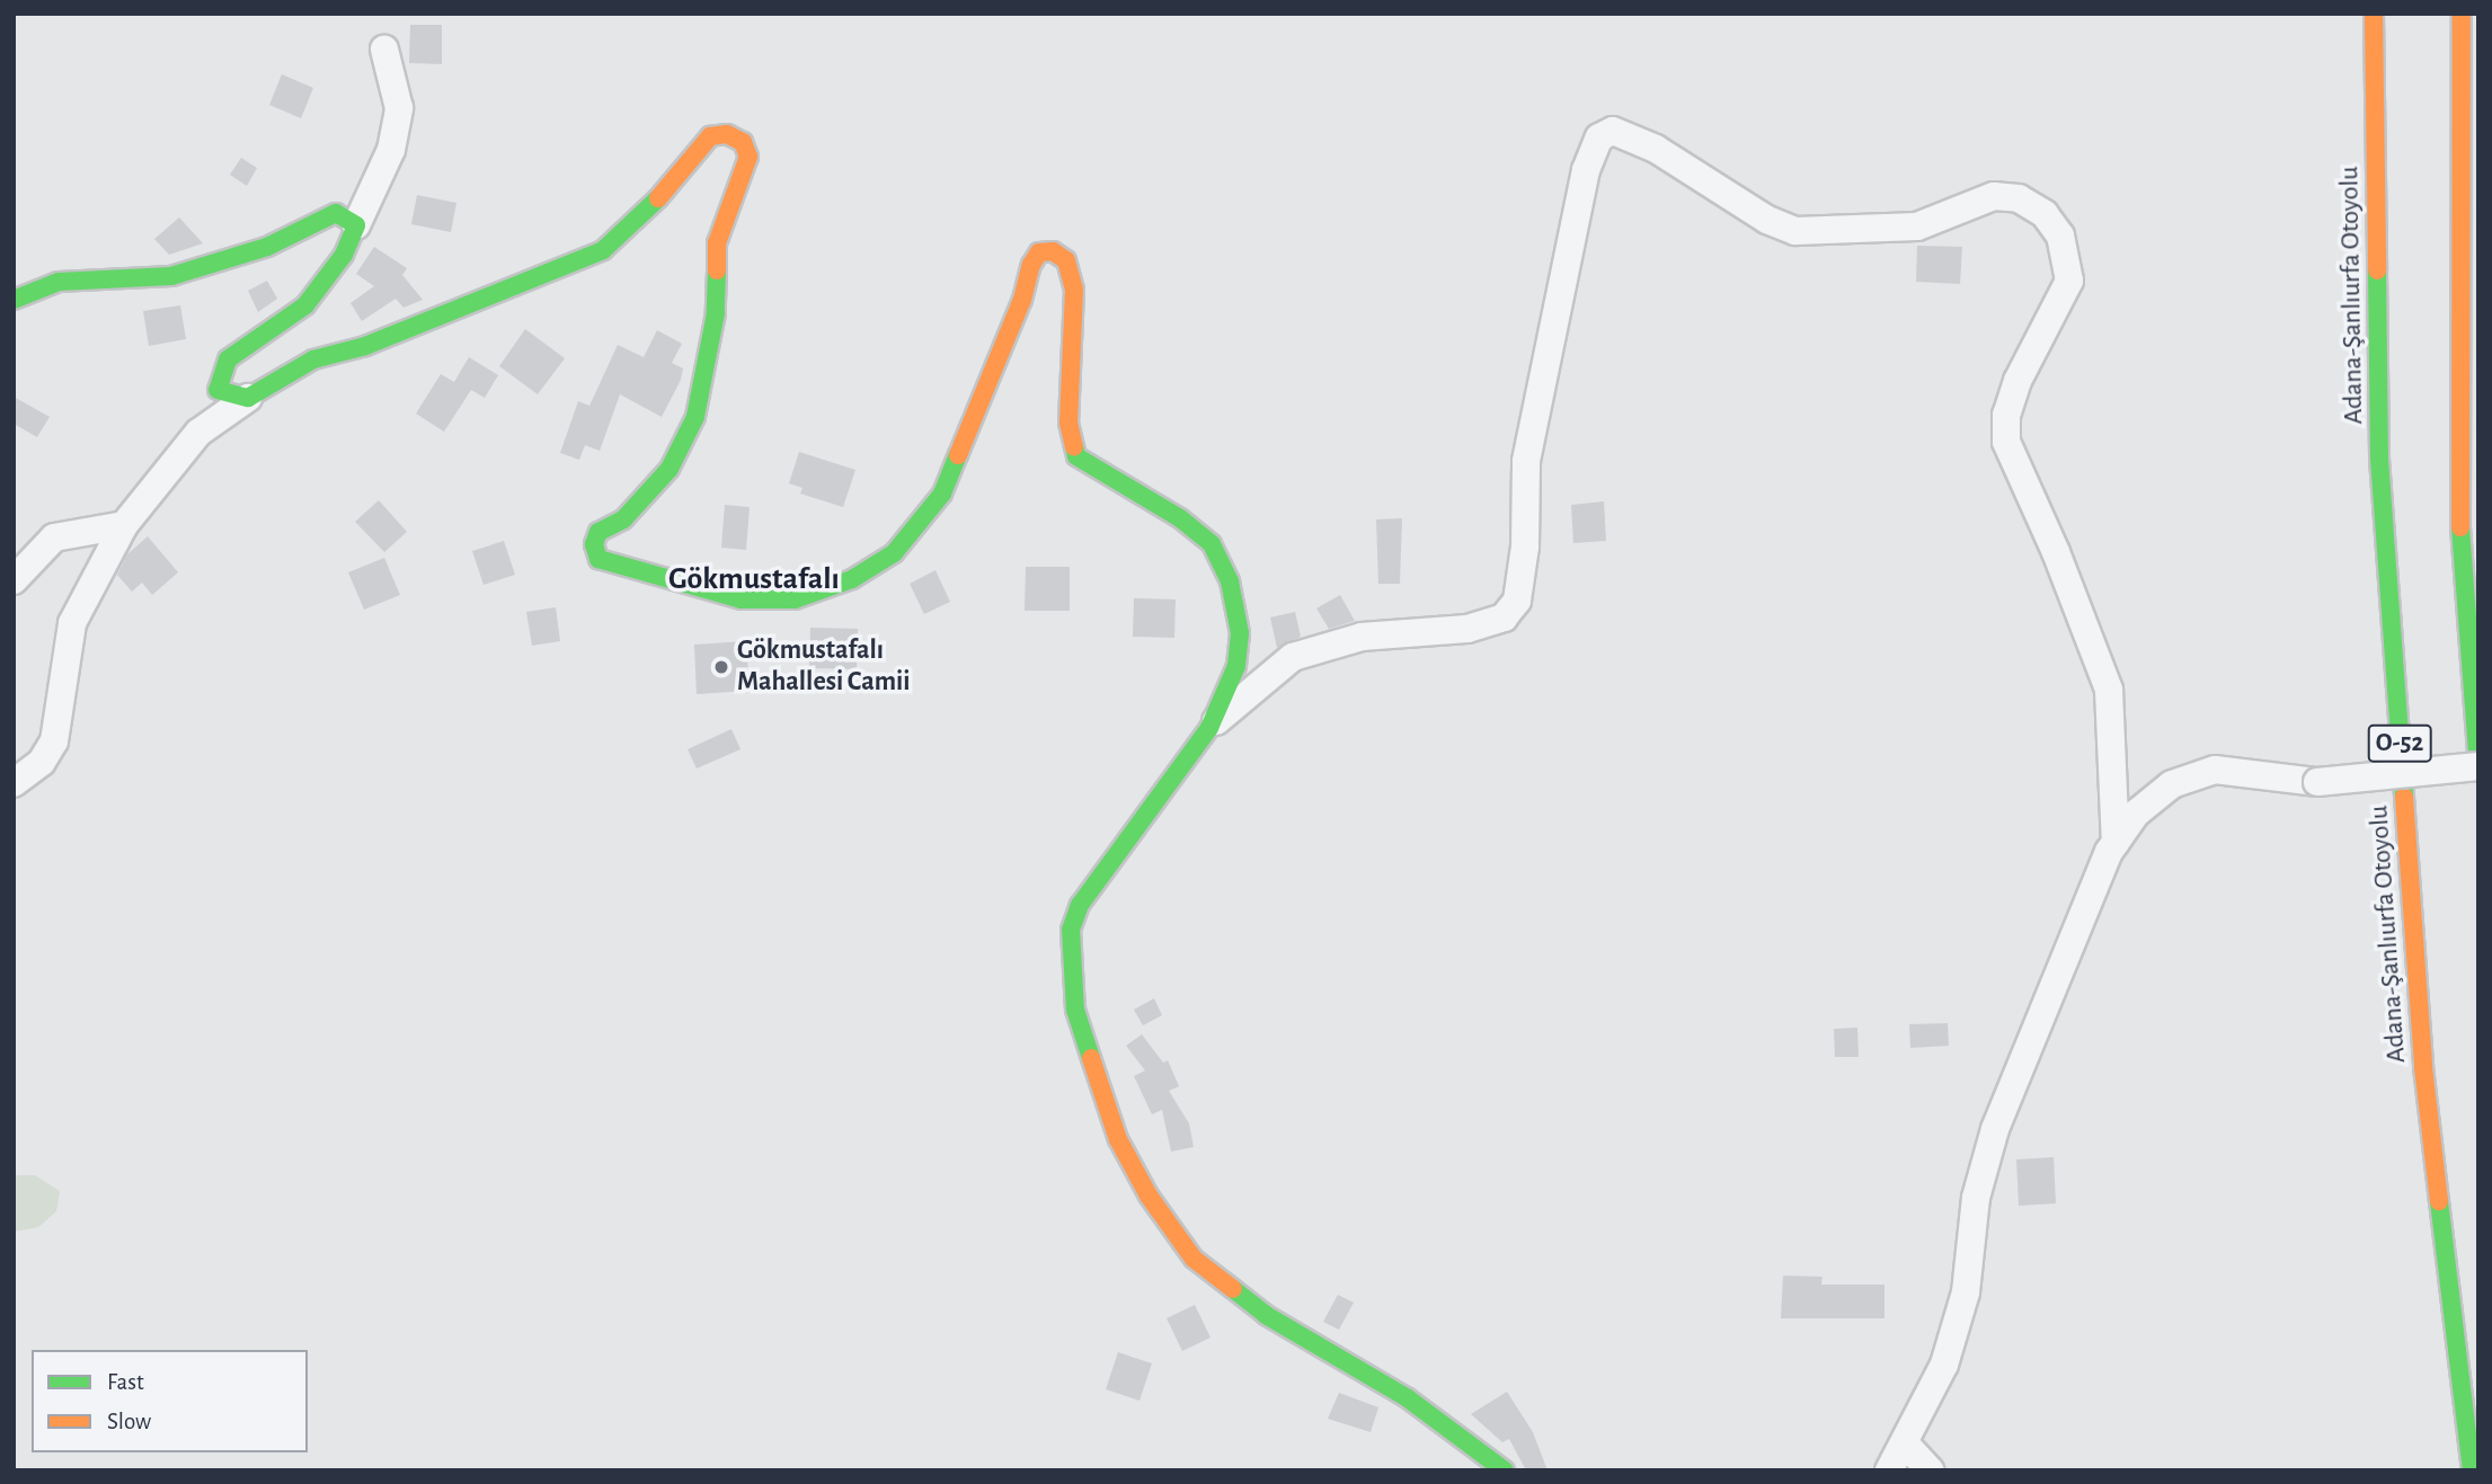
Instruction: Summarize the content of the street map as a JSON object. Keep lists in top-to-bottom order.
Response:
{
  "streets": {
    "main road": ["Adana-Şanlıurfa Otoyolu", "O-52"]
  },
  "districts": ["Gökmustafalı"],
  "places": ["Gökmustafalı Mahallesi Camii"],
  "legend": ["Fast", "Slow"]
}
